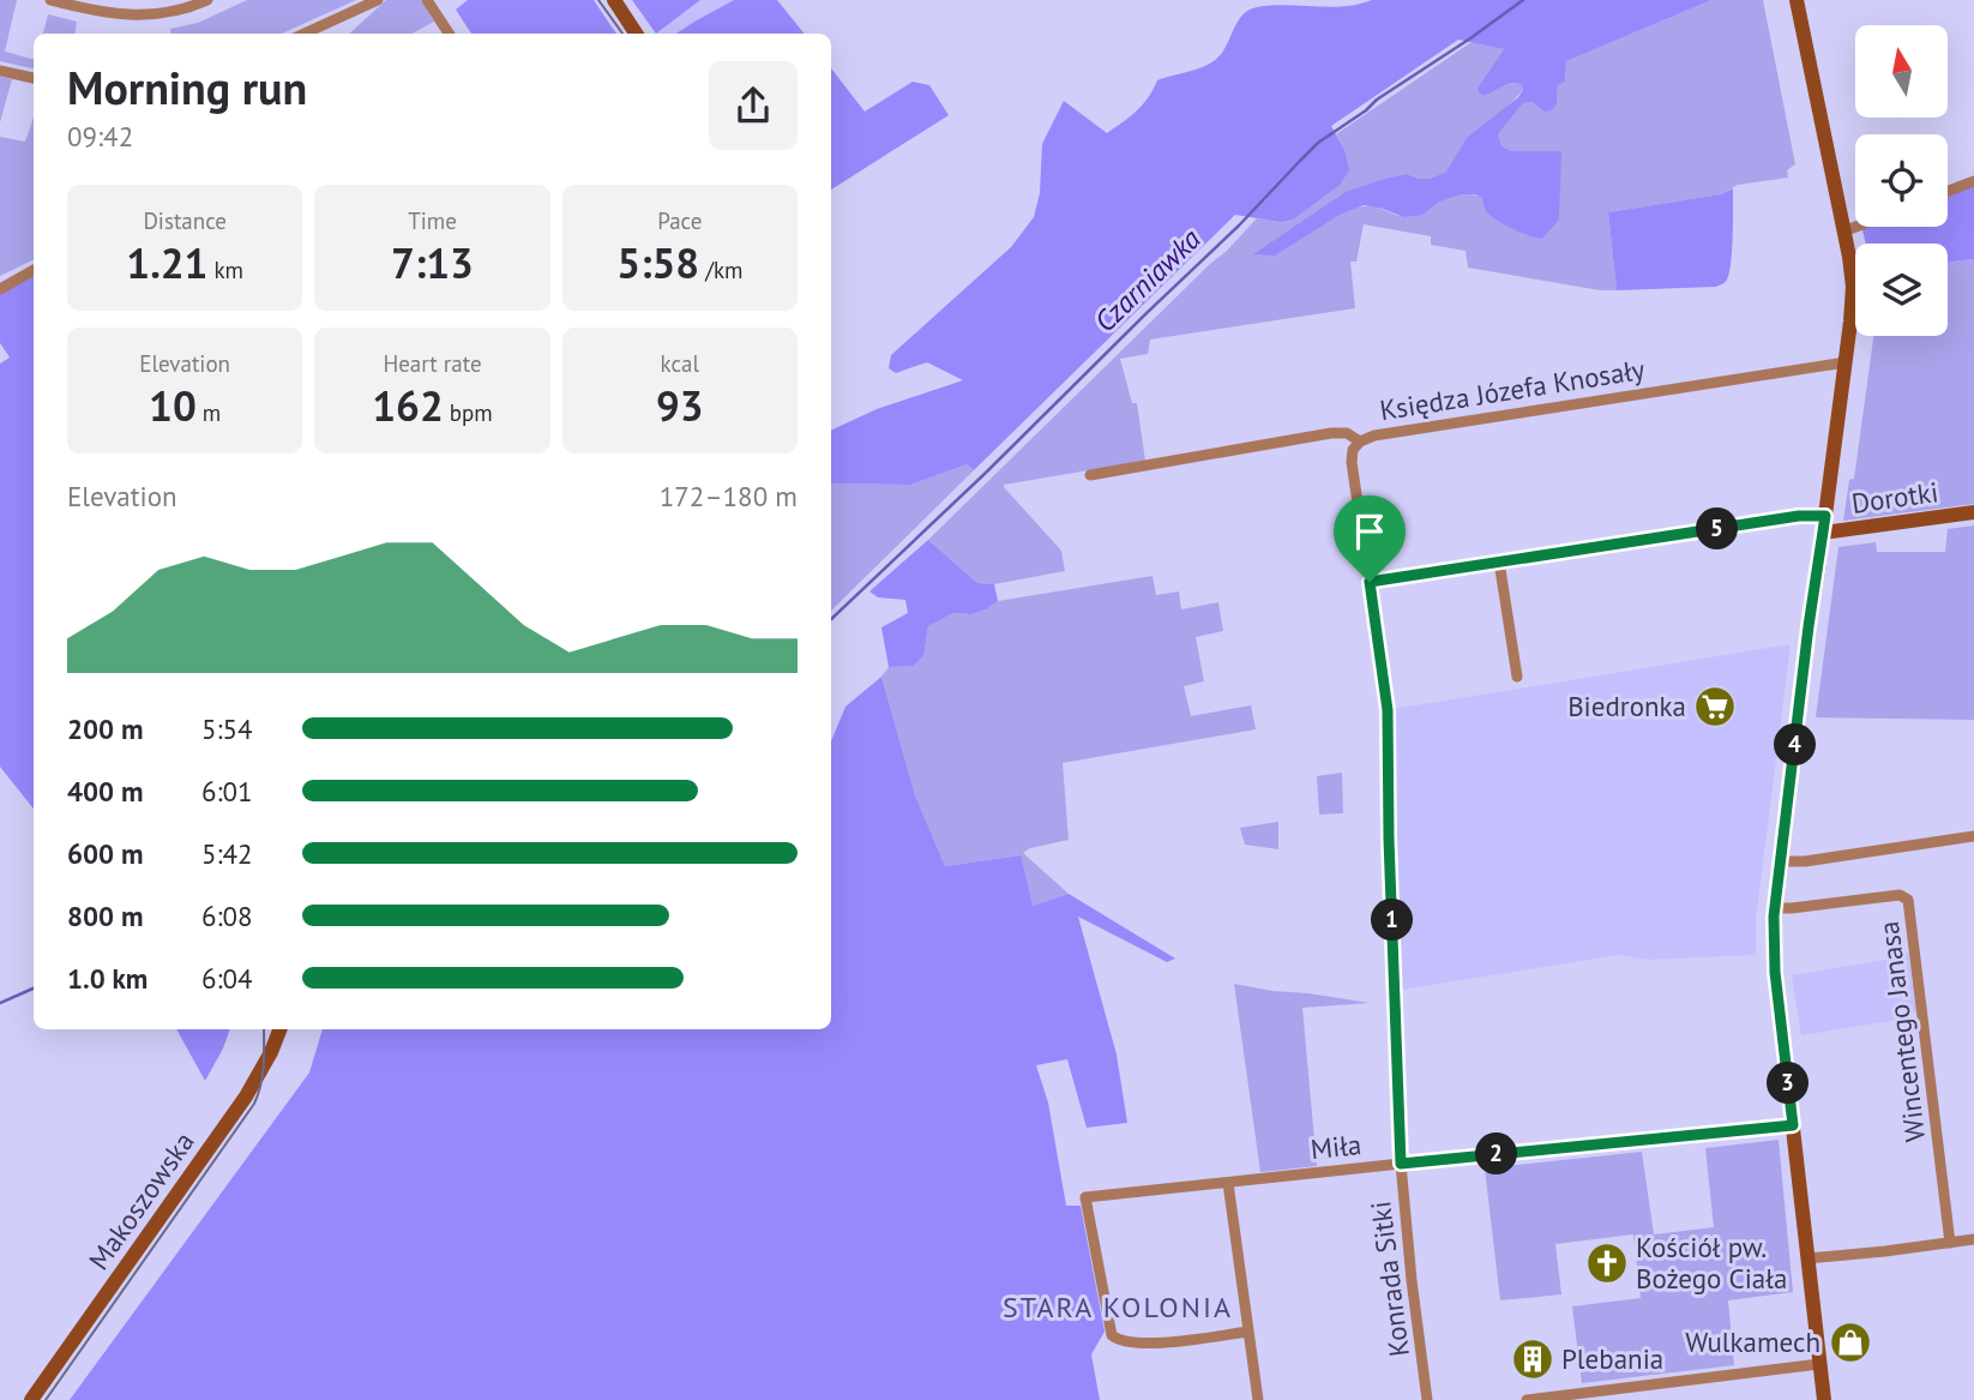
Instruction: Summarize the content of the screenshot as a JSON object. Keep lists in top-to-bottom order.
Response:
{
  "streets": {
    "main road": ["Dorotki", "Makoszowska"],
    "street": [
      "Księdza Józefa Knosały",
      "Wincentego Janasa",
      "Miła",
      "Konrada Sitki"
    ]
  },
  "crossings": [
    ["Księdza Józefa Knosały", "Konrada Sitki"],
    ["Miła", "Konrada Sitki"]
  ],
  "districts": ["STARA KOLONIA"],
  "water": ["Czarniawka"],
  "places": {
    "supermarket": ["Biedronka"],
    "church": ["Kościół pw. Bożego Ciała"],
    "shop": ["Wulkamech"],
    "building": ["Plebania"]
  },
  "north": "top",
  "page": {
    "heading": ["Morning run", "09:42"],
    "stats": [
      ["Distance", "1.21 km"],
      ["Time", "7:13"],
      ["Pace", "5:58 /km"],
      ["Elevation", "10 m"],
      ["Heart rate", "162 bpm"],
      ["kcal", "93"]
    ],
    "chart": ["Elevation", "172–180 m"],
    "pins": [
      "5",
      "4",
      "1",
      "3",
      "2"
    ],
    "list": [
      {
        "name": "200 m",
        "note": "5:54"
      },
      {
        "name": "400 m",
        "note": "6:01"
      },
      {
        "name": "600 m",
        "note": "5:42"
      },
      {
        "name": "800 m",
        "note": "6:08"
      },
      {
        "name": "1.0 km",
        "note": "6:04"
      }
    ]
  }
}
